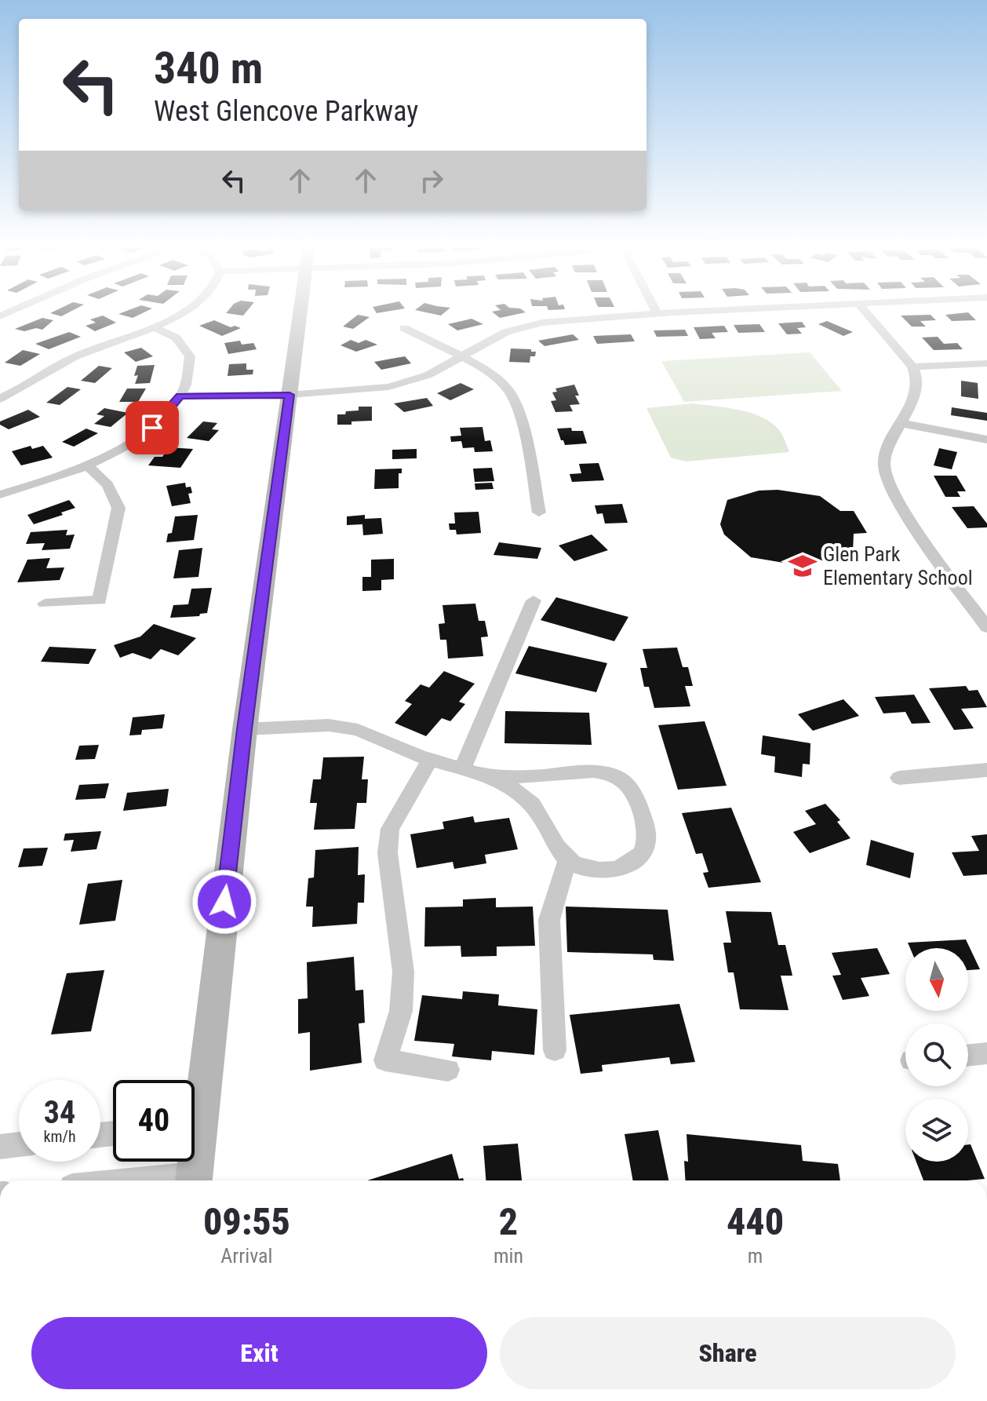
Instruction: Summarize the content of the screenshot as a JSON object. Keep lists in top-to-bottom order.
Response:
{
  "places": {
    "school or university": ["Glen Park Elementary School"]
  },
  "north": "bottom",
  "page": {
    "turn": ["340 m", "West Glencove Parkway"],
    "speed": "34 km/h",
    "limit": "40",
    "eta": [
      "09:55",
      "Arrival",
      "2",
      "min",
      "440",
      "m"
    ],
    "buttons": ["Exit", "Share"]
  }
}
